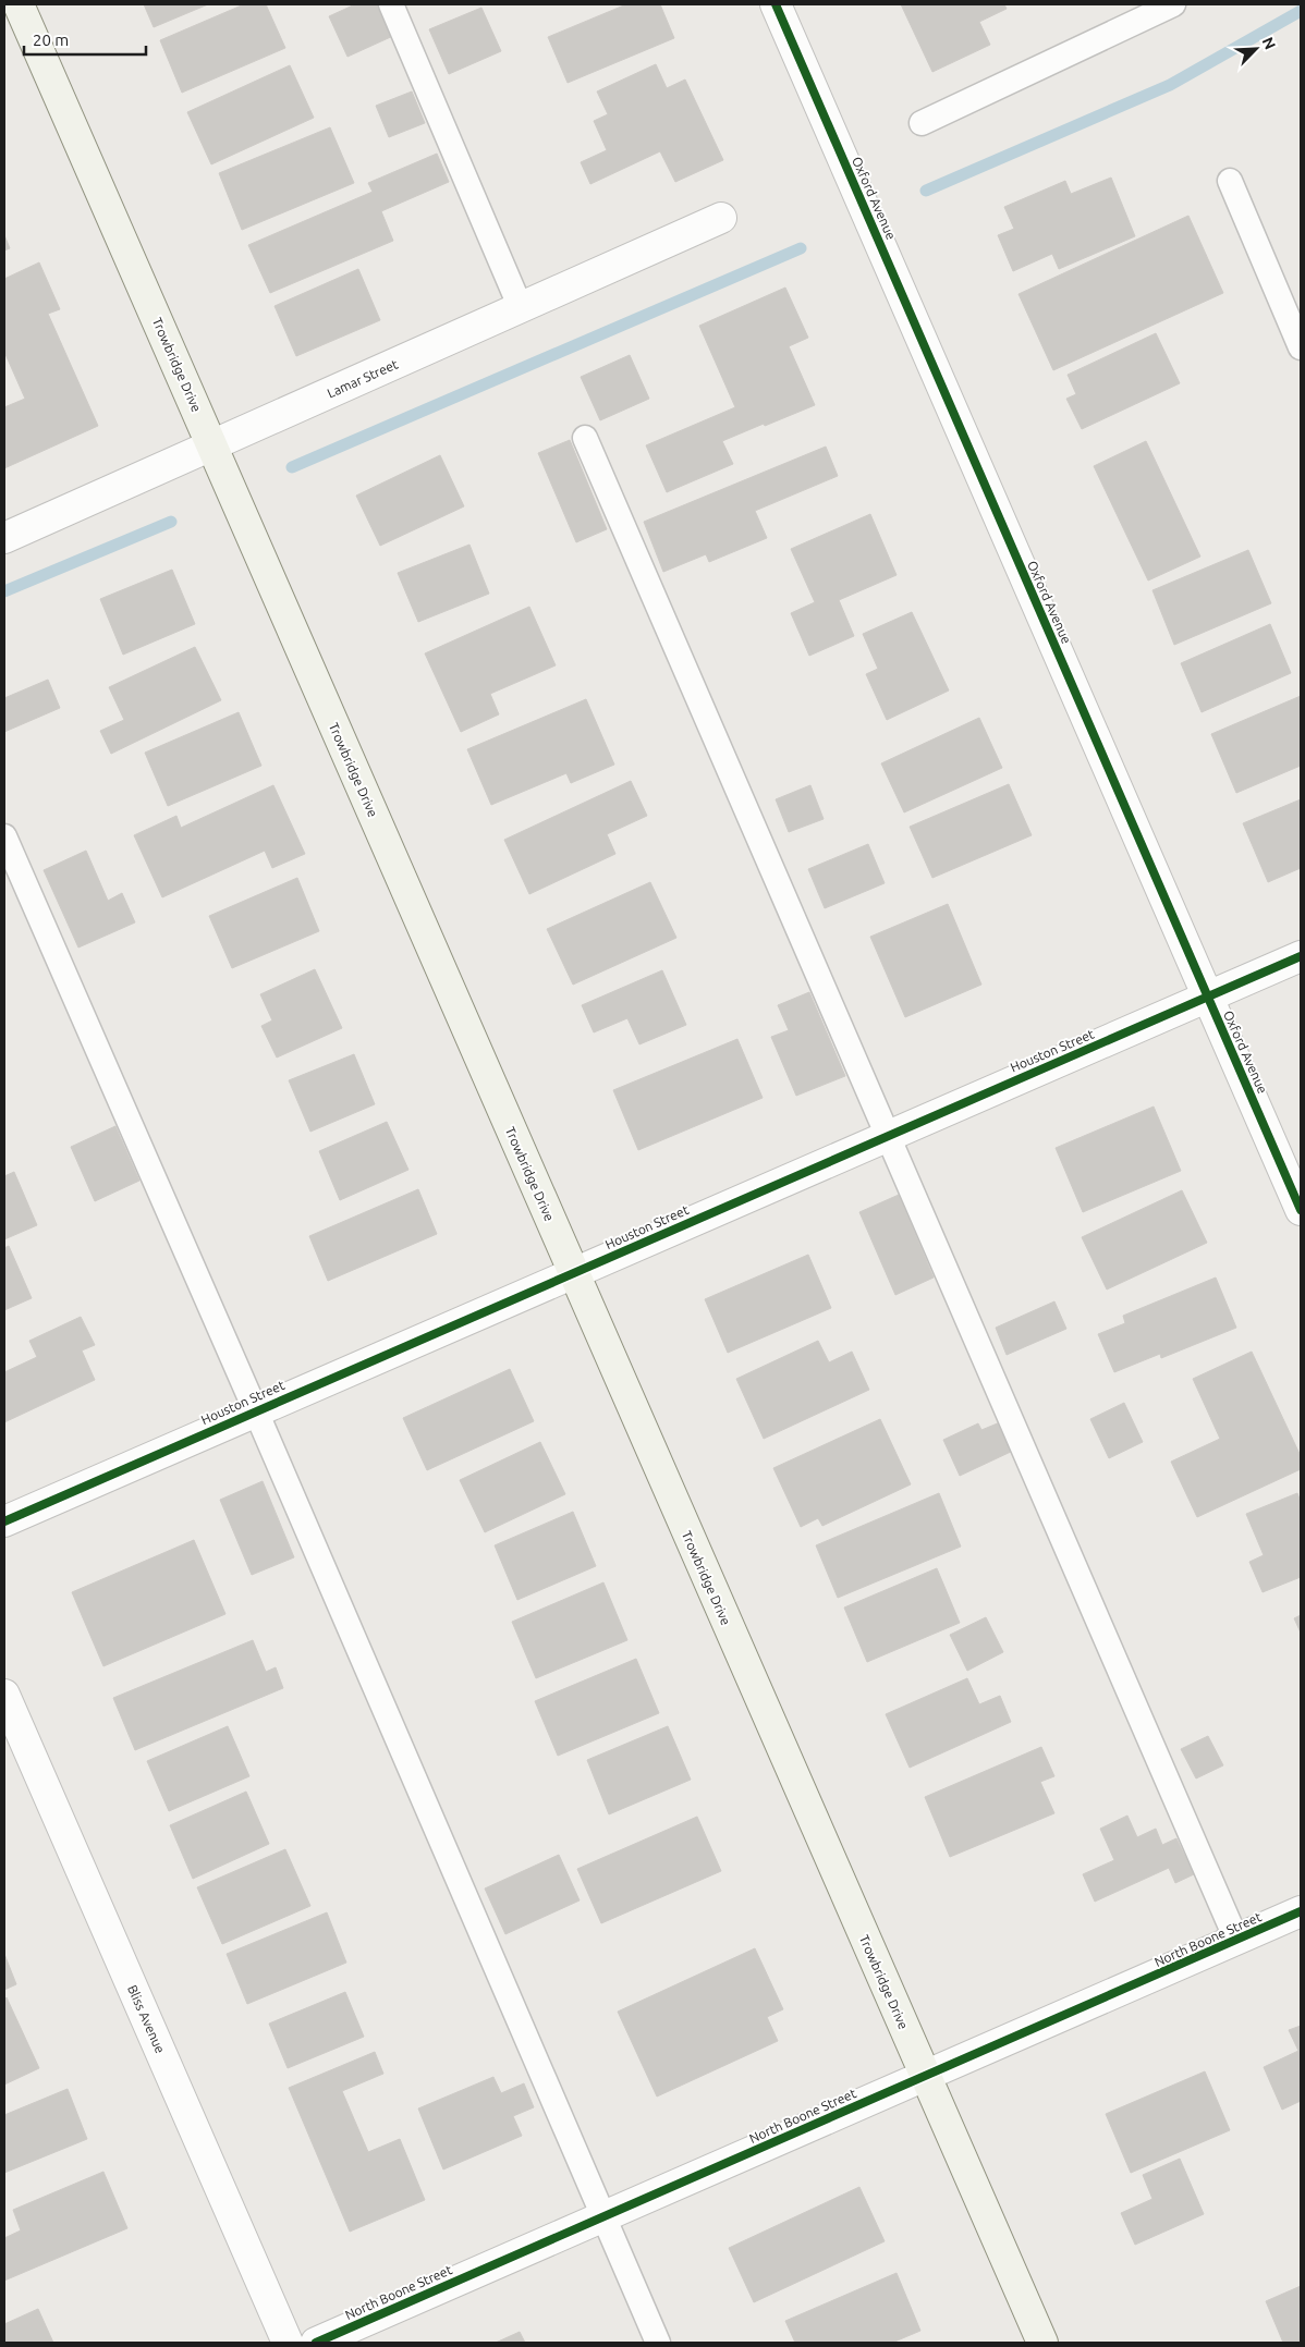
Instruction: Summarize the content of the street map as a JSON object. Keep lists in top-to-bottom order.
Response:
{
  "streets": {
    "main road": ["Trowbridge Drive"],
    "street": [
      "Oxford Avenue",
      "Lamar Street",
      "Houston Street",
      "North Boone Street",
      "Bliss Avenue"
    ]
  },
  "crossings": [
    ["Oxford Avenue", "Houston Street"],
    ["Trowbridge Drive", "Lamar Street"],
    ["Trowbridge Drive", "Houston Street"],
    ["Trowbridge Drive", "North Boone Street"]
  ],
  "scale_bar": "20 m",
  "north": "top right"
}
